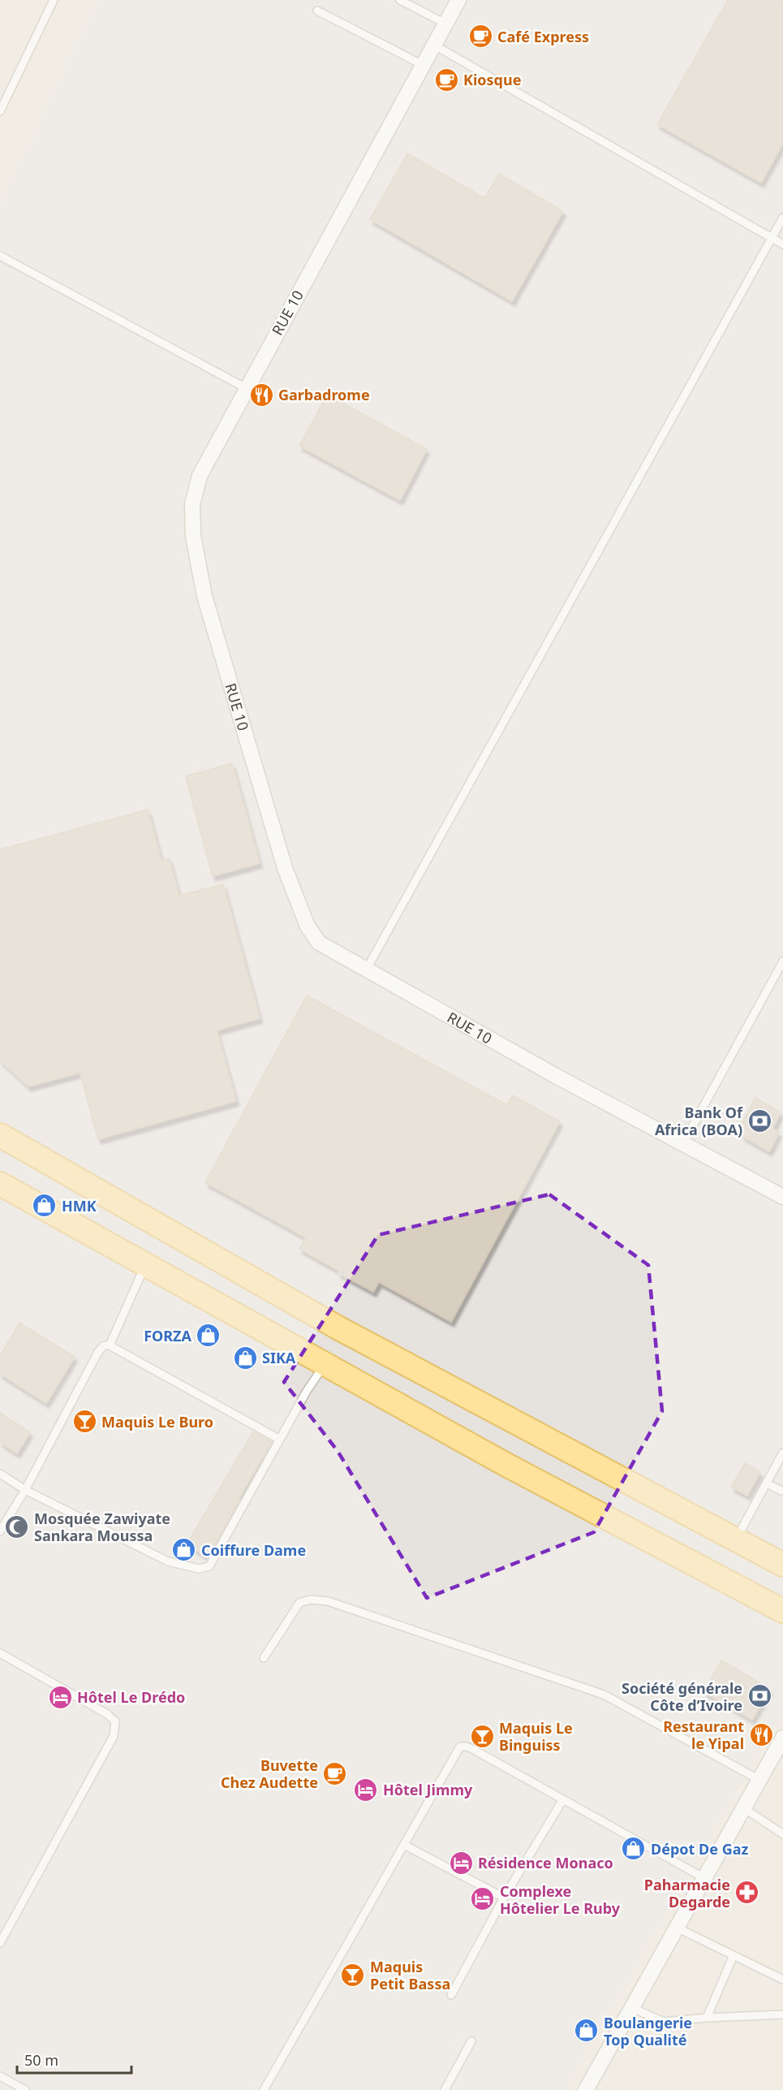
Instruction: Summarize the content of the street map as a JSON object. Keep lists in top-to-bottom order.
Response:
{
  "streets": {
    "street": ["RUE 10"]
  },
  "places": {
    "cafe": ["Café Express", "Kiosque", "Buvette Chez Audette"],
    "restaurant": ["Garbadrome", "Restaurant le Yipal"],
    "bank": ["Bank Of Africa (BOA)", "Société générale Côte d’Ivoire"],
    "shop": [
      "HMK",
      "FORZA",
      "SIKA",
      "Coiffure Dame",
      "Dépot De Gaz",
      "Boulangerie Top Qualité"
    ],
    "bar": ["Maquis Le Buro", "Maquis Le Binguiss", "Maquis Petit Bassa"],
    "mosque": ["Mosquée Zawiyate Sankara Moussa"],
    "hotel": [
      "Hôtel Le Drédo",
      "Hôtel Jimmy",
      "Résidence Monaco",
      "Complexe Hôtelier Le Ruby"
    ],
    "pharmacy": ["Paharmacie Degarde"]
  },
  "scale_bar": "50 m"
}
